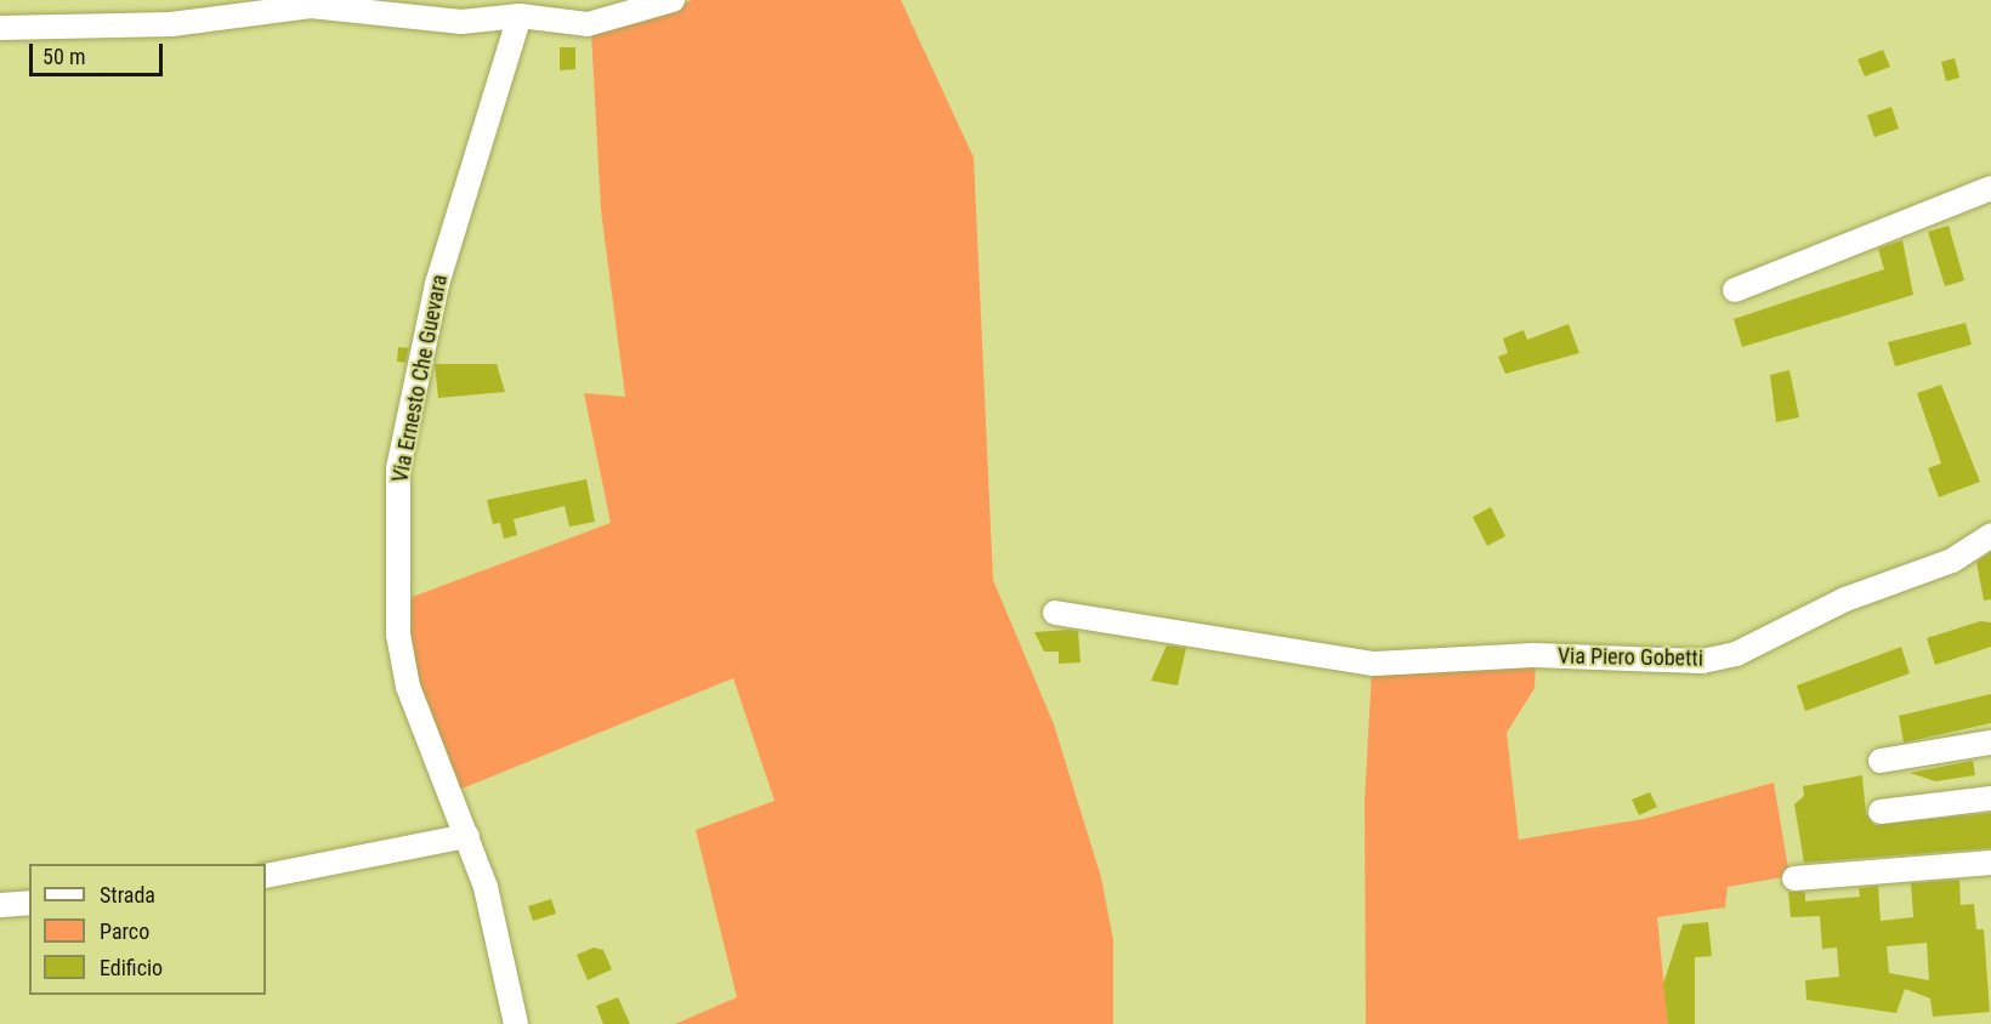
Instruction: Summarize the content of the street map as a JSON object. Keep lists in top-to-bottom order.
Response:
{
  "streets": {
    "street": ["Via Ernesto Che Guevara", "Via Piero Gobetti"]
  },
  "legend": ["Strada", "Parco", "Edificio"],
  "scale_bar": "50 m"
}
